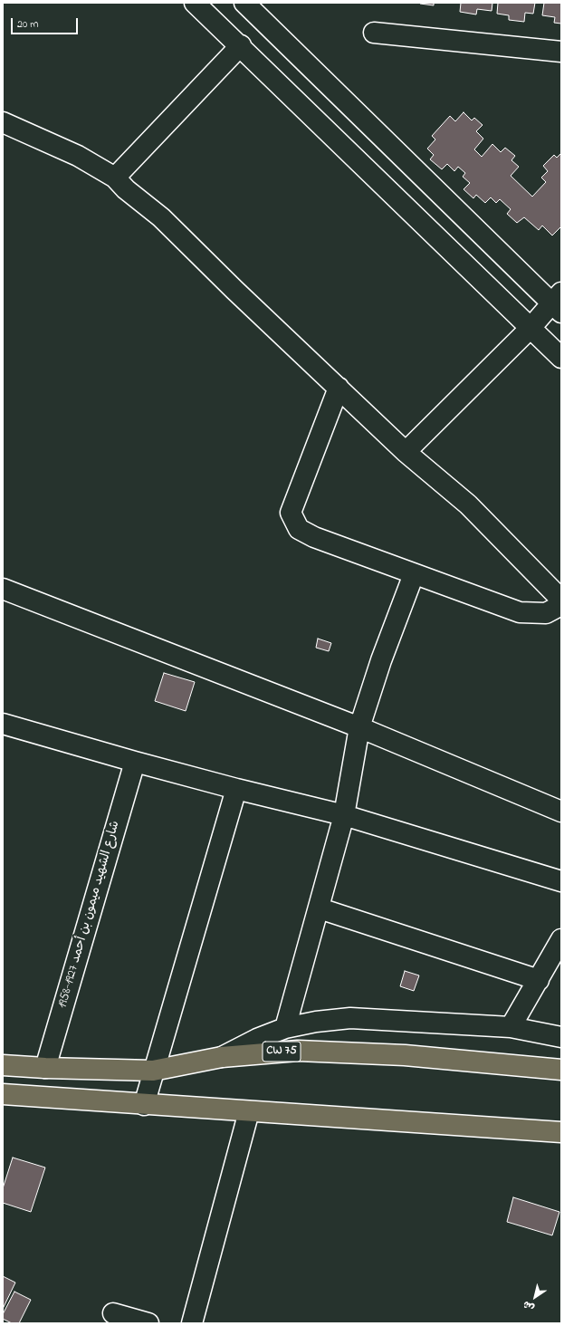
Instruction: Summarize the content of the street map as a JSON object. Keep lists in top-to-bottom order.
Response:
{
  "streets": {
    "main road": ["CW 75"],
    "street": ["شارع الشهيد ميمون بن أحمد 1927-1958"]
  },
  "crossings": [
    ["شارع الشهيد ميمون بن أحمد 1927-1958", "CW 75"]
  ],
  "scale_bar": "20 m",
  "north": "bottom left"
}
